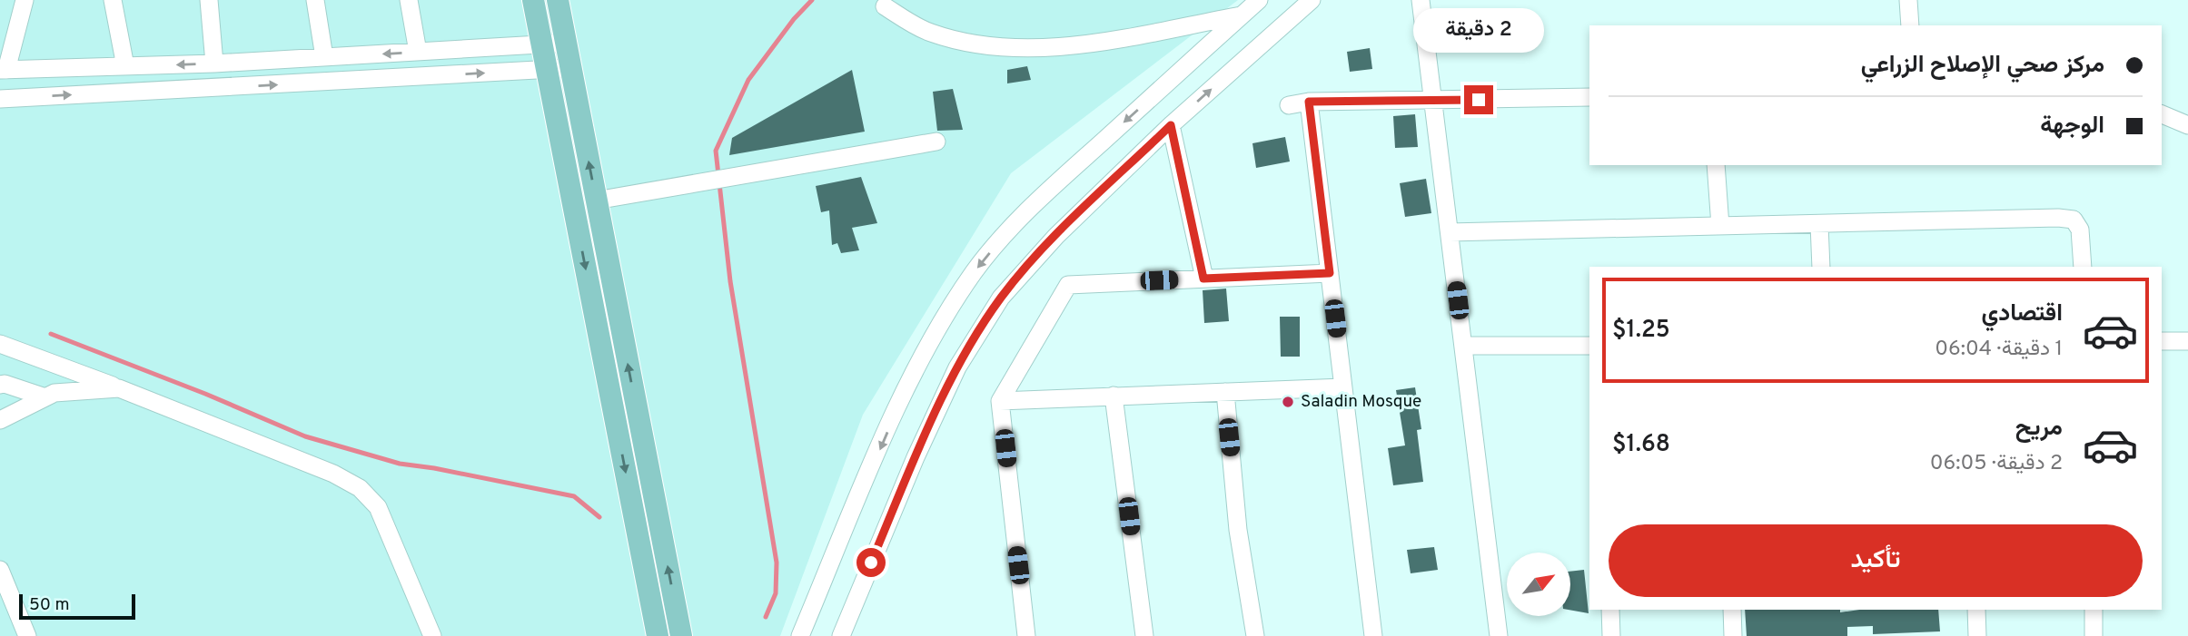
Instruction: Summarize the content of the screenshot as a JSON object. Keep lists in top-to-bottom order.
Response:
{
  "places": ["Saladin Mosque"],
  "scale_bar": "50 m",
  "north": "top right",
  "page": {
    "bubble": "2 دقيقة",
    "banner": ["مركز صحي الإصلاح الزراعي", "الوجهة"],
    "list": [
      {
        "name": "اقتصادي",
        "note": "1 دقيقة · 06:04",
        "value": "$1.25"
      },
      {
        "name": "مريح",
        "note": "2 دقيقة · 06:05",
        "value": "$1.68"
      }
    ],
    "buttons": "تأكيد",
    "scale": "50 m"
  }
}
